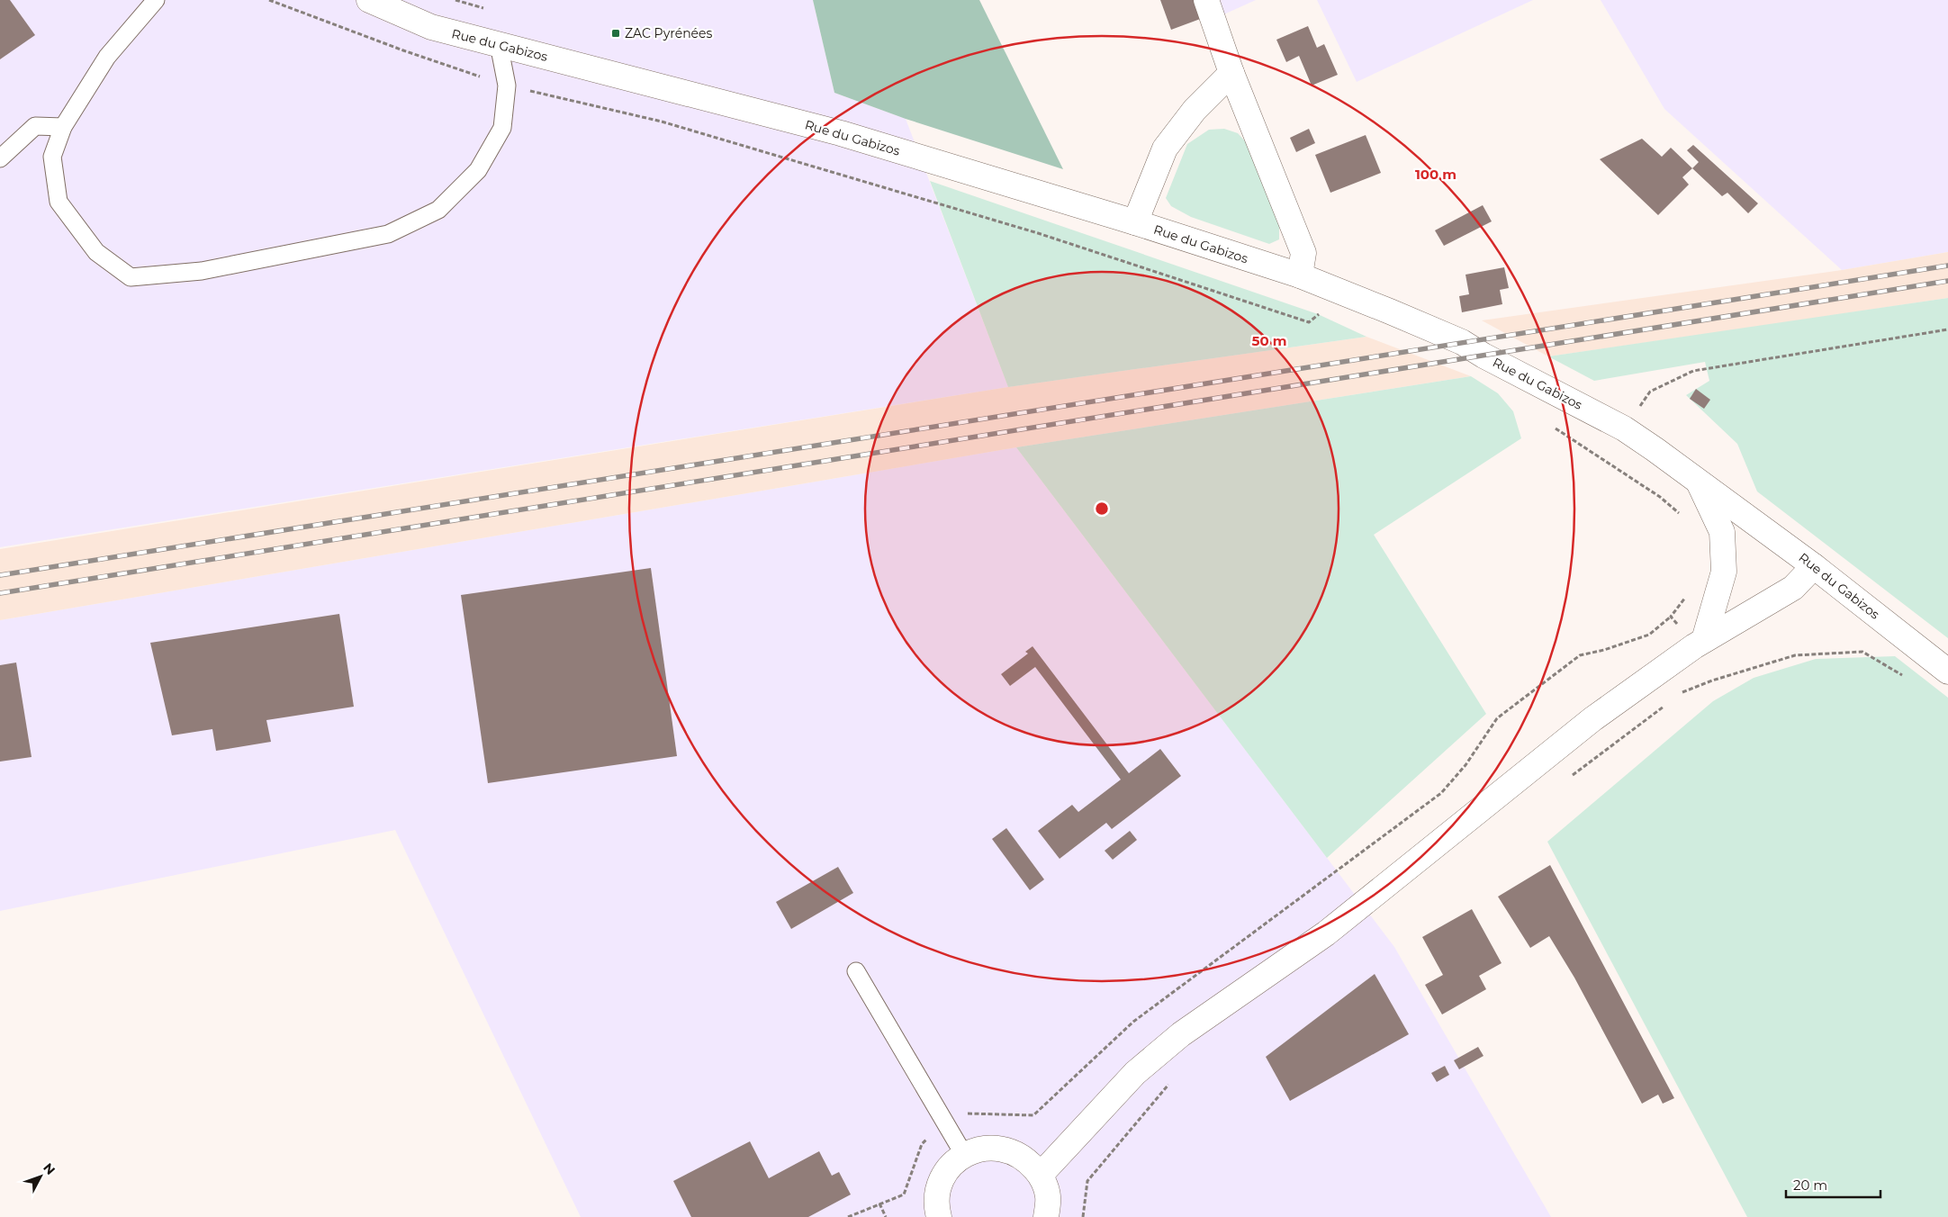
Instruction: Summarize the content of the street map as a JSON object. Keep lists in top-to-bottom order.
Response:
{
  "streets": {
    "street": ["Rue du Gabizos"]
  },
  "places": {
    "transit": ["ZAC Pyrénées"]
  },
  "scale_bar": "20 m",
  "north": "top right",
  "rings": ["100 m", "50 m"]
}
